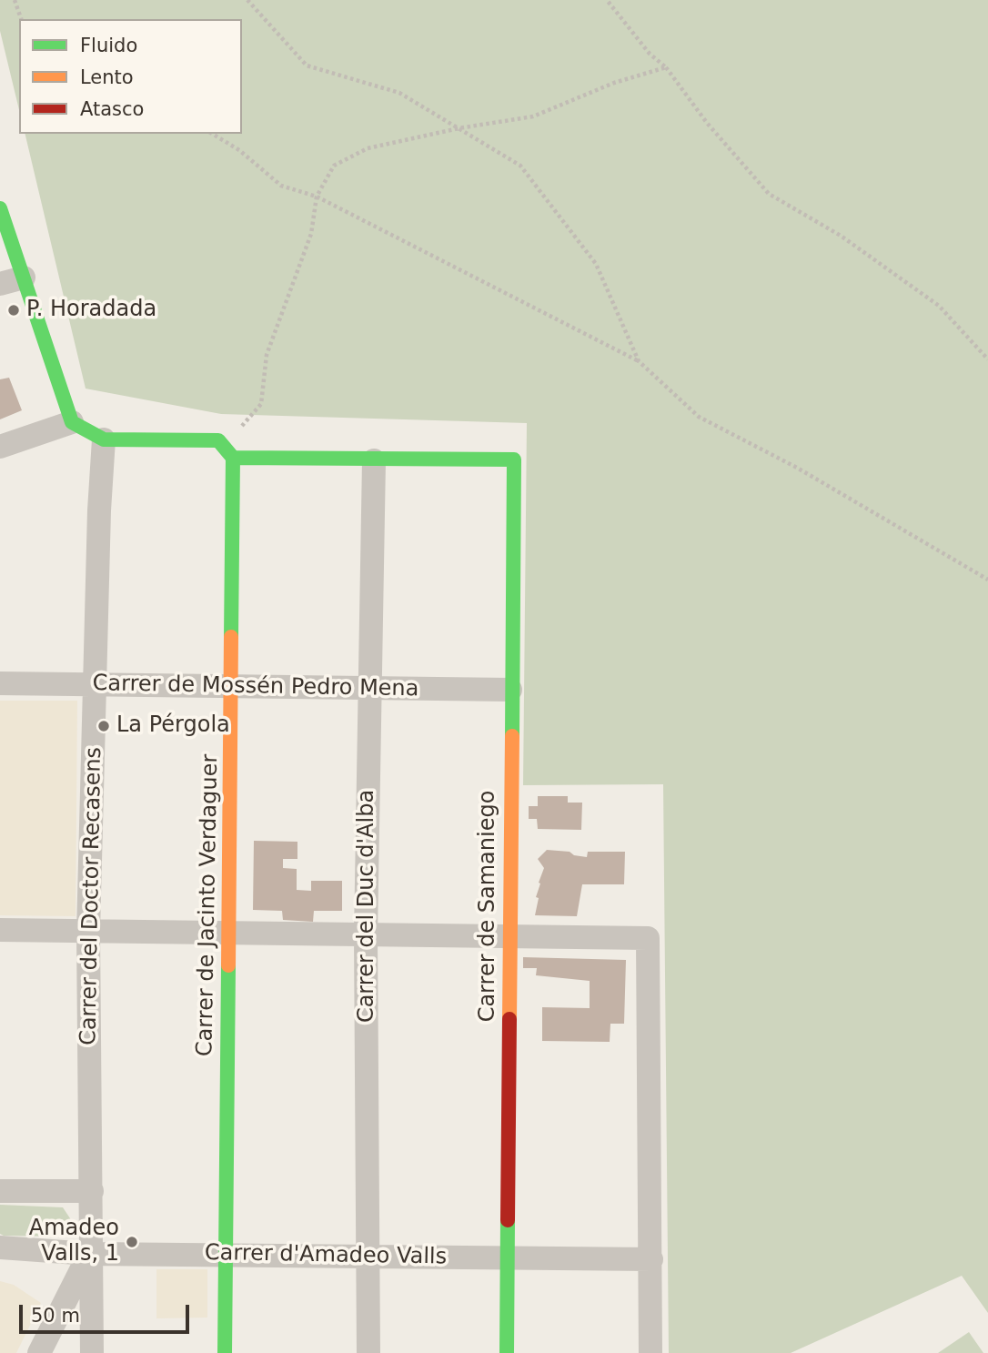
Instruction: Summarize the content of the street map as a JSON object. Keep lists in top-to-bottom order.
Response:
{
  "streets": {
    "street": [
      "Carrer de Mossén Pedro Mena",
      "Carrer del Doctor Recasens",
      "Carrer de Jacinto Verdaguer",
      "Carrer del Duc d'Alba",
      "Carrer de Samaniego",
      "Carrer d'Amadeo Valls"
    ]
  },
  "crossings": [
    ["Carrer de Mossén Pedro Mena", "Carrer del Doctor Recasens"],
    ["Carrer de Mossén Pedro Mena", "Carrer de Jacinto Verdaguer"],
    ["Carrer de Mossén Pedro Mena", "Carrer del Duc d'Alba"],
    ["Carrer de Mossén Pedro Mena", "Carrer de Samaniego"],
    ["Carrer del Doctor Recasens", "Carrer d'Amadeo Valls"],
    ["Carrer de Jacinto Verdaguer", "Carrer d'Amadeo Valls"],
    ["Carrer del Duc d'Alba", "Carrer de Samaniego"],
    ["Carrer del Duc d'Alba", "Carrer d'Amadeo Valls"],
    ["Carrer de Samaniego", "Carrer d'Amadeo Valls"]
  ],
  "places": ["P. Horadada", "La Pérgola", "Amadeo Valls, 1"],
  "legend": ["Fluido", "Lento", "Atasco"],
  "scale_bar": "50 m"
}
